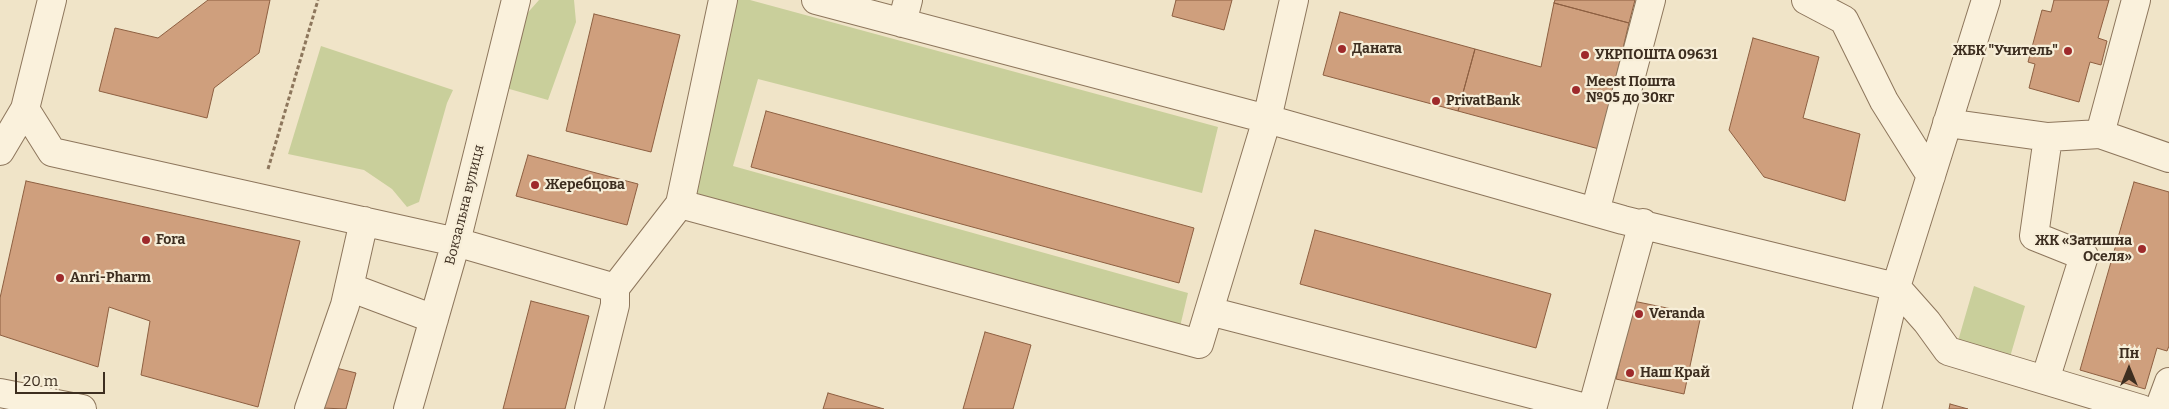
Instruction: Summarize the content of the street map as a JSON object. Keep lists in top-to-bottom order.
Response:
{
  "streets": {
    "street": ["Вокзальна вулиця"]
  },
  "places": [
    "Даната",
    "ЖБК \"Учитель\"",
    "УКРПОШТА 09631",
    "Meest Пошта №05 до 30кг",
    "PrivatBank",
    "Жеребцова",
    "Fora",
    "ЖК «Затишна Оселя»",
    "Anri-Pharm",
    "Veranda",
    "Наш Край"
  ],
  "scale_bar": "20 m",
  "north": "top"
}
